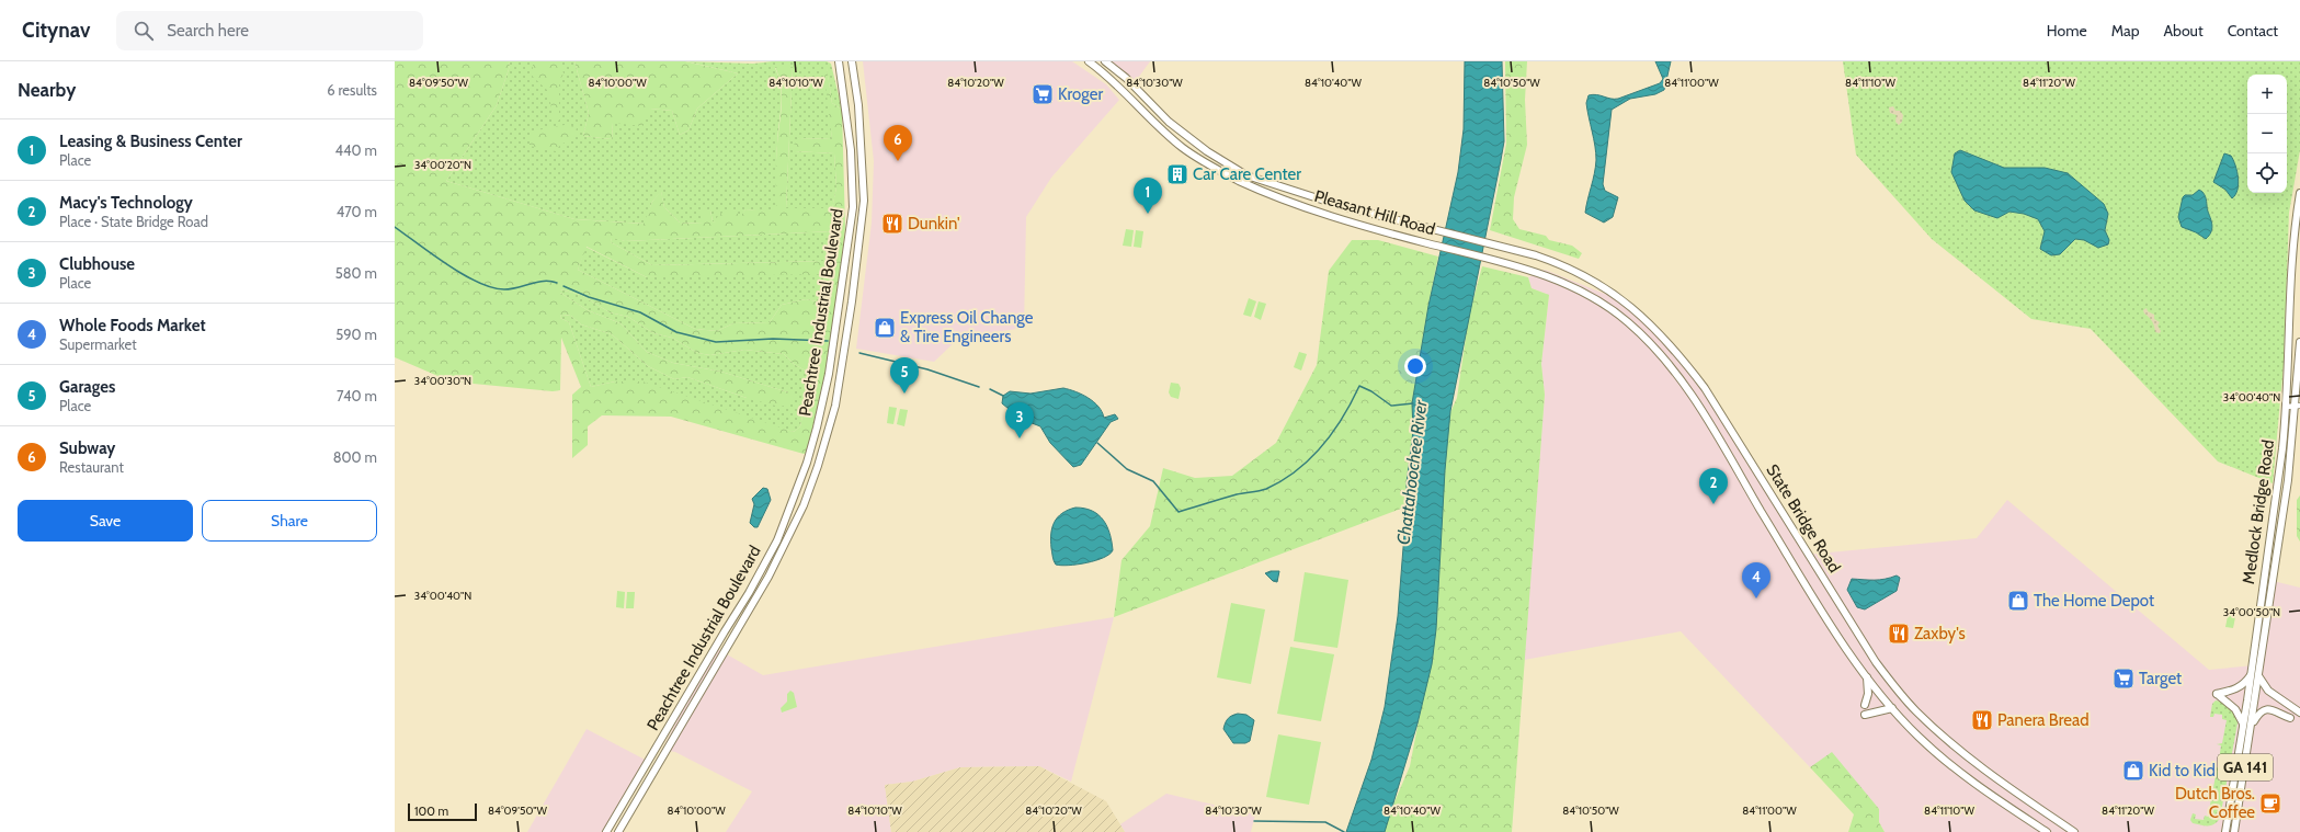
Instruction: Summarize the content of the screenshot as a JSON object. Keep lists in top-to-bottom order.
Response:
{
  "streets": {
    "highway": [
      "Pleasant Hill Road",
      "Peachtree Industrial Boulevard",
      "Medlock Bridge Road",
      "State Bridge Road",
      "GA 141"
    ]
  },
  "crossings": [
    ["Pleasant Hill Road", "State Bridge Road"]
  ],
  "water": ["Chattahoochee River"],
  "places": {
    "supermarket": ["Kroger", "Target"],
    "building": ["Car Care Center"],
    "restaurant": ["Dunkin'", "Zaxby's", "Panera Bread"],
    "shop": ["Express Oil Change & Tire Engineers", "The Home Depot", "Kid to Kid"],
    "cafe": ["Dutch Bros. Coffee"]
  },
  "scale_bar": "100 m",
  "page": {
    "header": "Citynav",
    "search": "Search here",
    "nav": [
      "Home",
      "Map",
      "About",
      "Contact"
    ],
    "heading": ["Nearby", "6 results"],
    "map_buttons": ["+", "−"],
    "list": [
      {
        "mark": "1",
        "name": "Leasing & Business Center",
        "note": "Place",
        "value": "440 m"
      },
      {
        "mark": "2",
        "name": "Macy's Technology",
        "note": "Place · State Bridge Road",
        "value": "470 m"
      },
      {
        "mark": "3",
        "name": "Clubhouse",
        "note": "Place",
        "value": "580 m"
      },
      {
        "mark": "4",
        "name": "Whole Foods Market",
        "note": "Supermarket",
        "value": "590 m"
      },
      {
        "mark": "5",
        "name": "Garages",
        "note": "Place",
        "value": "740 m"
      },
      {
        "mark": "6",
        "name": "Subway",
        "note": "Restaurant",
        "value": "800 m"
      }
    ],
    "pins": [
      "6",
      "1",
      "5",
      "3",
      "2",
      "4"
    ],
    "buttons": ["Save", "Share"],
    "scale": "100 m"
  },
  "coordinates": [
    "84°09'50\"W",
    "84°10'00\"W",
    "84°10'10\"W",
    "84°10'20\"W",
    "84°10'30\"W",
    "84°10'40\"W",
    "84°10'50\"W",
    "84°11'00\"W",
    "84°11'10\"W",
    "84°11'20\"W",
    "34°00'20\"N",
    "34°00'30\"N",
    "34°00'40\"N",
    "34°00'50\"N"
  ]
}
